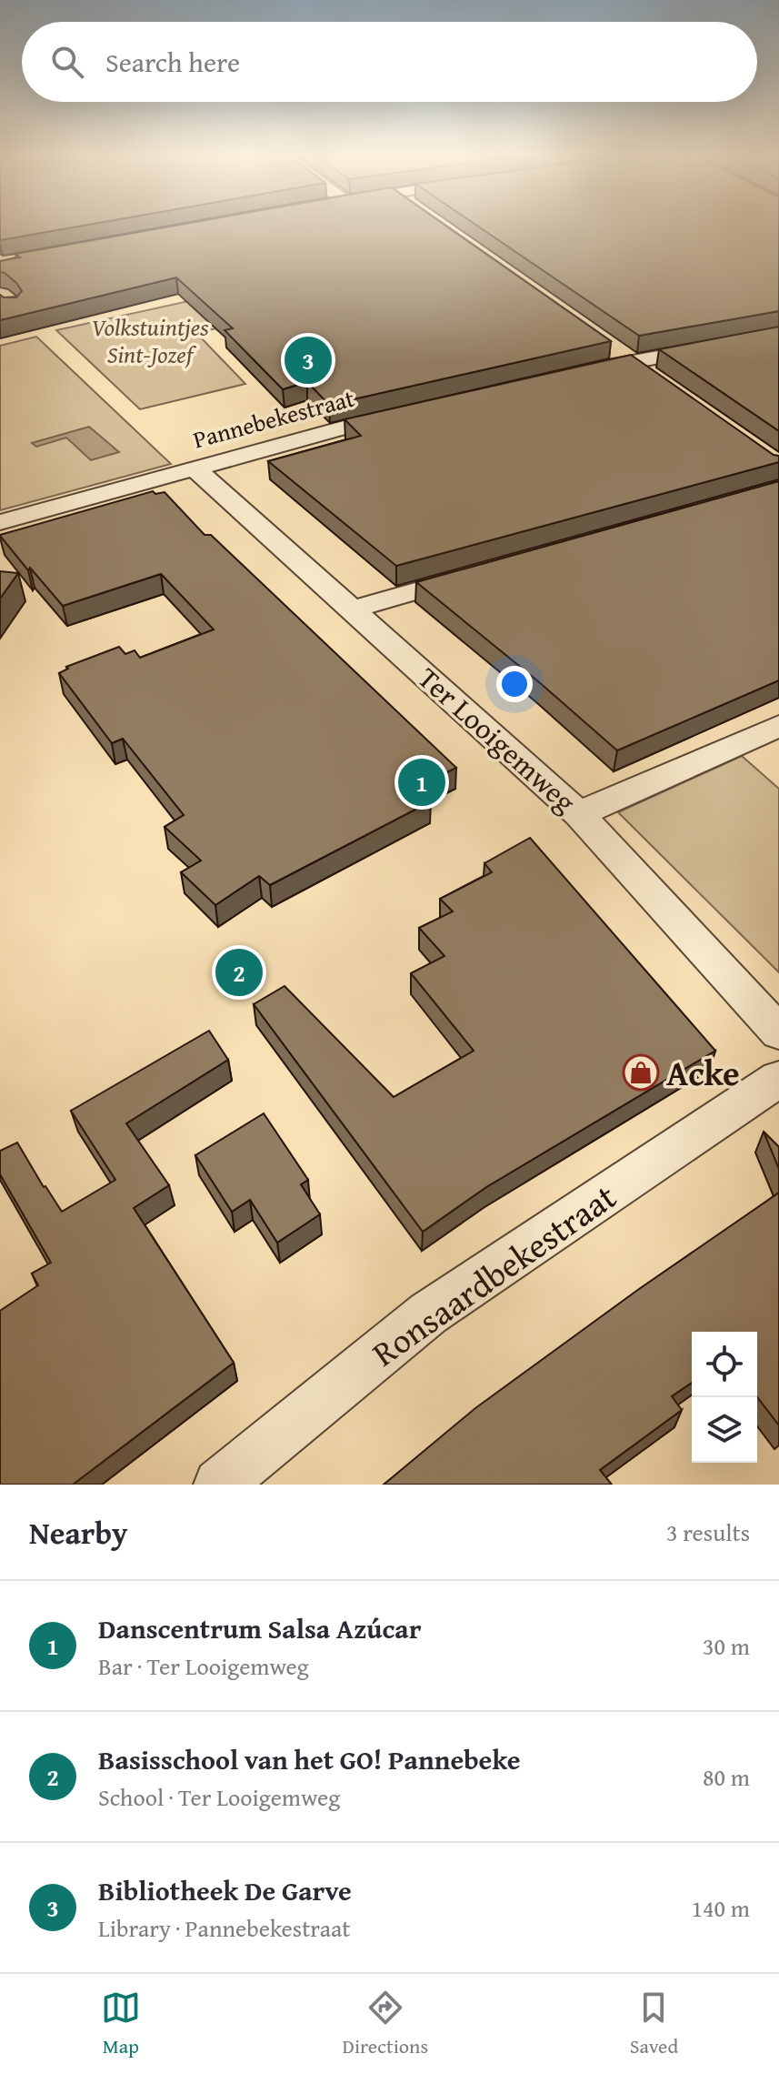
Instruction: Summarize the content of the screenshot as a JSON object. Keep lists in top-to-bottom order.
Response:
{
  "streets": {
    "street": ["Pannebekestraat", "Ter Looigemweg", "Ronsaardbekestraat"]
  },
  "crossings": [
    ["Pannebekestraat", "Ter Looigemweg"]
  ],
  "parks": ["Volkstuintjes Sint-Jozef"],
  "places": {
    "shop": ["Acke"]
  },
  "page": {
    "search": "Search here",
    "pins": ["3", "1", "2"],
    "heading": ["Nearby", "3 results"],
    "list": [
      {
        "mark": "1",
        "name": "Danscentrum Salsa Azúcar",
        "note": "Bar · Ter Looigemweg",
        "value": "30 m"
      },
      {
        "mark": "2",
        "name": "Basisschool van het GO! Pannebeke",
        "note": "School · Ter Looigemweg",
        "value": "80 m"
      },
      {
        "mark": "3",
        "name": "Bibliotheek De Garve",
        "note": "Library · Pannebekestraat",
        "value": "140 m"
      }
    ],
    "nav": ["Map", "Directions", "Saved"]
  }
}
